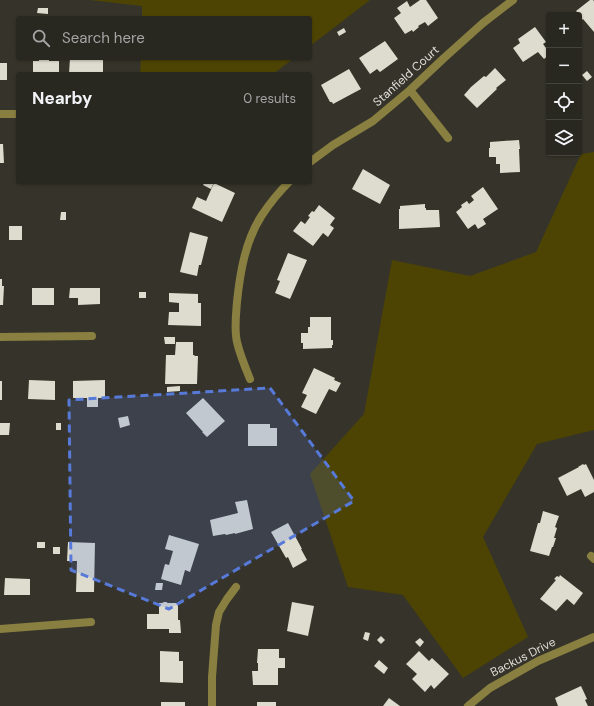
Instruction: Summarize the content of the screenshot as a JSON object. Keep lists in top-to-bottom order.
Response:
{
  "streets": {
    "street": ["Stanfield Court", "Backus Drive"]
  },
  "page": {
    "map_buttons": ["+", "−"],
    "search": "Search here",
    "heading": ["Nearby", "0 results"]
  }
}
